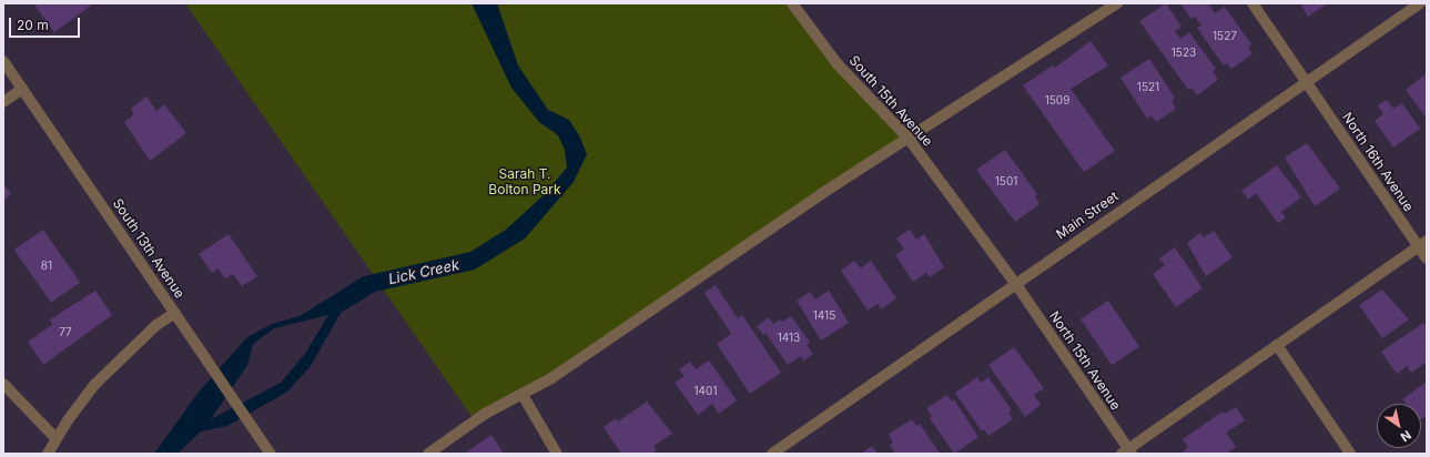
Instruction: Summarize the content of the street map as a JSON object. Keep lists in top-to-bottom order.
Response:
{
  "streets": {
    "street": [
      "South 15th Avenue",
      "North 16th Avenue",
      "Main Street",
      "South 13th Avenue",
      "North 15th Avenue"
    ]
  },
  "crossings": [
    ["South 15th Avenue", "Main Street"],
    ["South 15th Avenue", "North 15th Avenue"],
    ["North 16th Avenue", "Main Street"],
    ["Main Street", "North 15th Avenue"]
  ],
  "water": ["Lick Creek"],
  "parks": ["Sarah T. Bolton Park"],
  "house_numbers": [
    "1527",
    "1523",
    "1521",
    "1509",
    "1501",
    "81",
    "1415",
    "77",
    "1413",
    "1401"
  ],
  "scale_bar": "20 m",
  "north": "bottom right"
}
